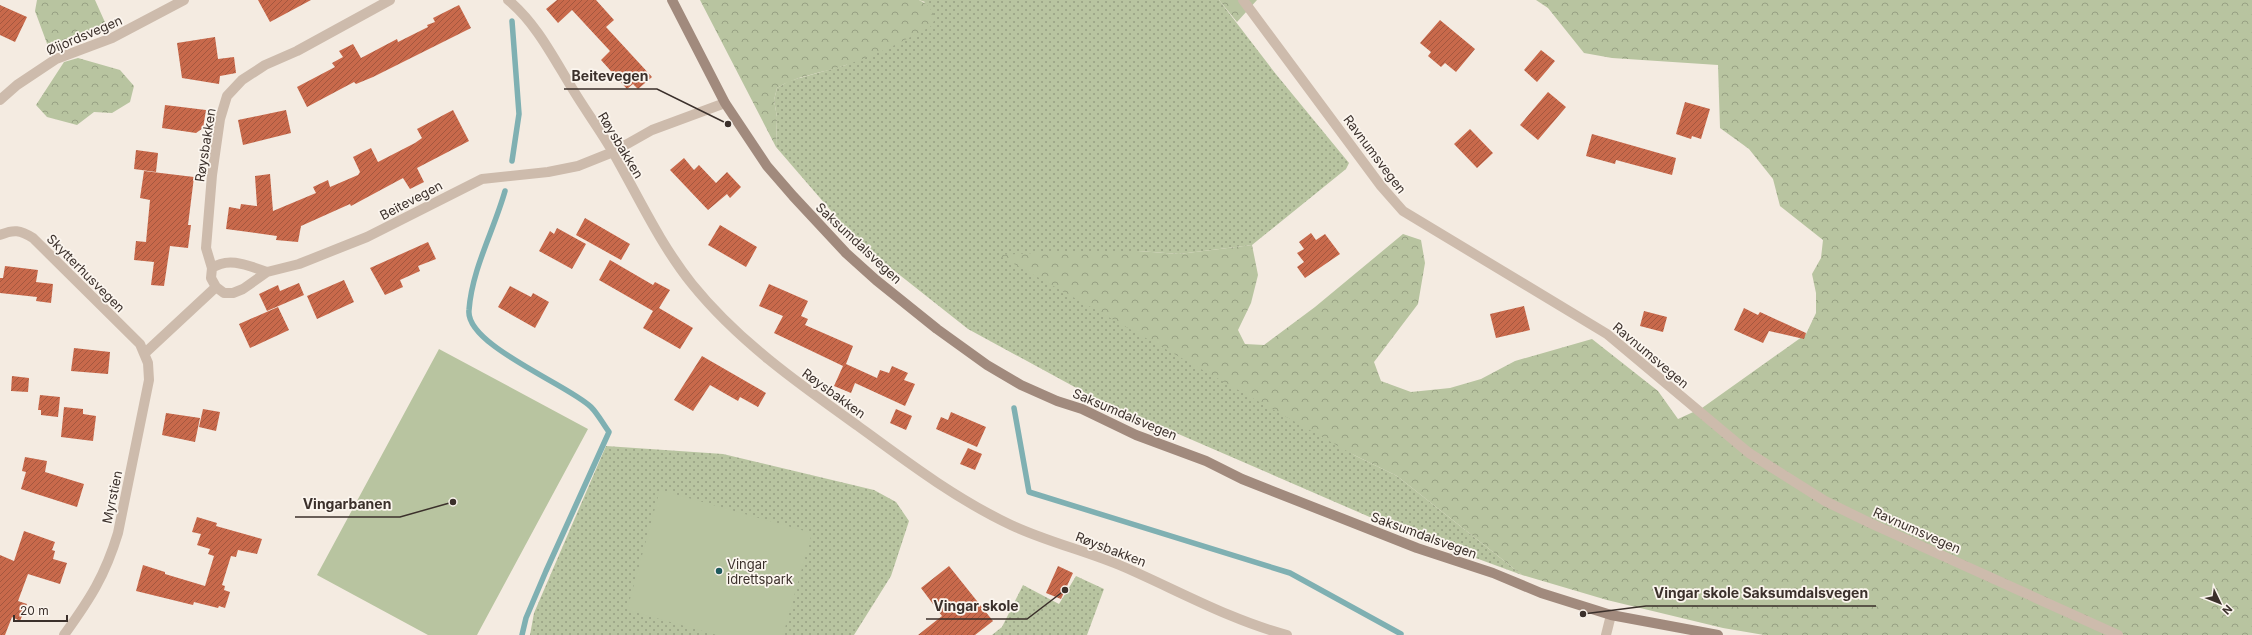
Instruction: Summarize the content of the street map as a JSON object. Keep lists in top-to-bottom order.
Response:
{
  "streets": {
    "main road": ["Saksumdalsvegen"],
    "street": [
      "Øijordsvegen",
      "Røysbakken",
      "Ravnumsvegen",
      "Beitevegen",
      "Skytterhusvegen",
      "Myrstien"
    ]
  },
  "crossings": [
    ["Røysbakken", "Beitevegen"],
    ["Beitevegen", "Saksumdalsvegen"],
    ["Skytterhusvegen", "Myrstien"]
  ],
  "places": [
    "Beitevegen",
    "Vingarbanen",
    "Vingar idrettspark",
    "Vingar skole",
    "Vingar skole Saksumdalsvegen"
  ],
  "scale_bar": "20 m",
  "north": "bottom right"
}
